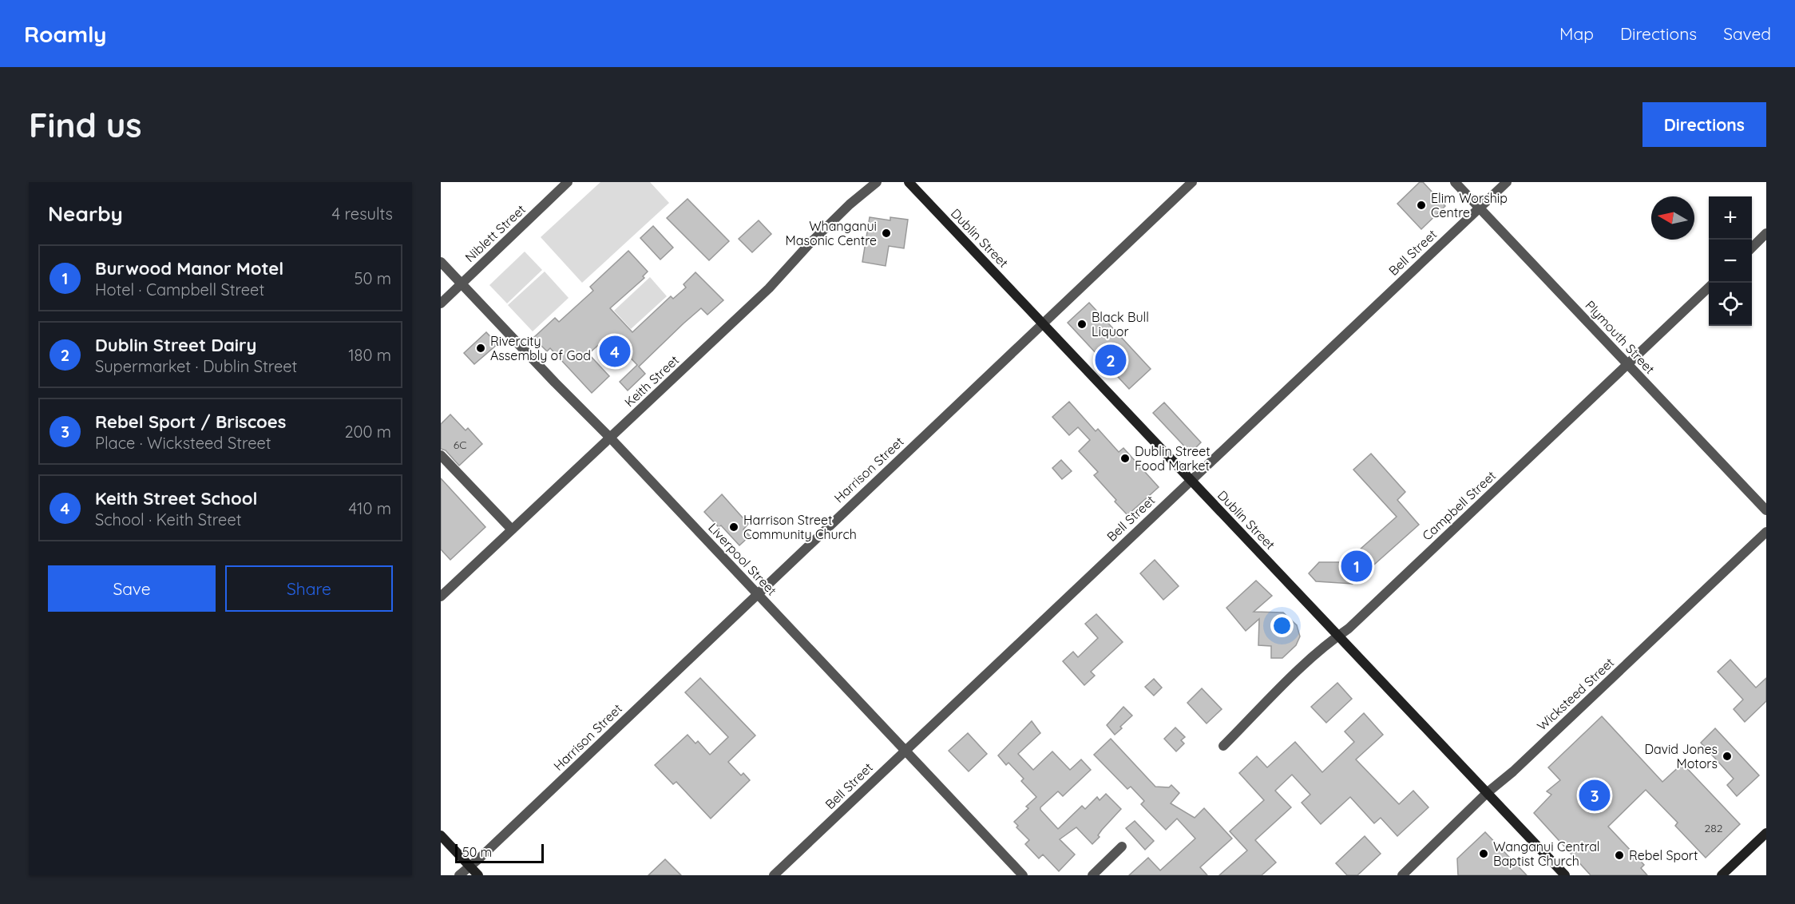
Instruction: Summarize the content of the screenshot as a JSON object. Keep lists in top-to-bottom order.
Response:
{
  "streets": {
    "main road": ["Dublin Street"],
    "street": [
      "Niblett Street",
      "Bell Street",
      "Plymouth Street",
      "Keith Street",
      "Harrison Street",
      "Campbell Street",
      "Liverpool Street",
      "Wicksteed Street"
    ]
  },
  "crossings": [
    ["Niblett Street", "Liverpool Street"],
    ["Dublin Street", "Bell Street"],
    ["Dublin Street", "Harrison Street"],
    ["Dublin Street", "Campbell Street"],
    ["Dublin Street", "Wicksteed Street"],
    ["Bell Street", "Plymouth Street"],
    ["Bell Street", "Liverpool Street"],
    ["Plymouth Street", "Campbell Street"],
    ["Keith Street", "Liverpool Street"],
    ["Harrison Street", "Liverpool Street"]
  ],
  "places": [
    "Elim Worship Centre",
    "Whanganui Masonic Centre",
    "Black Bull Liquor",
    "Rivercity Assembly of God",
    "Dublin Street Food Market",
    "Harrison Street Community Church",
    "David Jones Motors",
    "Wanganui Central Baptist Church",
    "Rebel Sport"
  ],
  "house_numbers": ["6C", "282"],
  "scale_bar": "50 m",
  "north": "left",
  "page": {
    "header": "Roamly",
    "nav": ["Map", "Directions", "Saved"],
    "buttons": [
      "Directions",
      ["Save", "Share"]
    ],
    "title": "Find us",
    "heading": ["Nearby", "4 results"],
    "map_buttons": ["+", "−"],
    "list": [
      {
        "mark": "1",
        "name": "Burwood Manor Motel",
        "note": "Hotel · Campbell Street",
        "value": "50 m"
      },
      {
        "mark": "2",
        "name": "Dublin Street Dairy",
        "note": "Supermarket · Dublin Street",
        "value": "180 m"
      },
      {
        "mark": "3",
        "name": "Rebel Sport / Briscoes",
        "note": "Place · Wicksteed Street",
        "value": "200 m"
      },
      {
        "mark": "4",
        "name": "Keith Street School",
        "note": "School · Keith Street",
        "value": "410 m"
      }
    ],
    "pins": [
      "4",
      "2",
      "1",
      "3"
    ],
    "scale": "50 m"
  }
}
